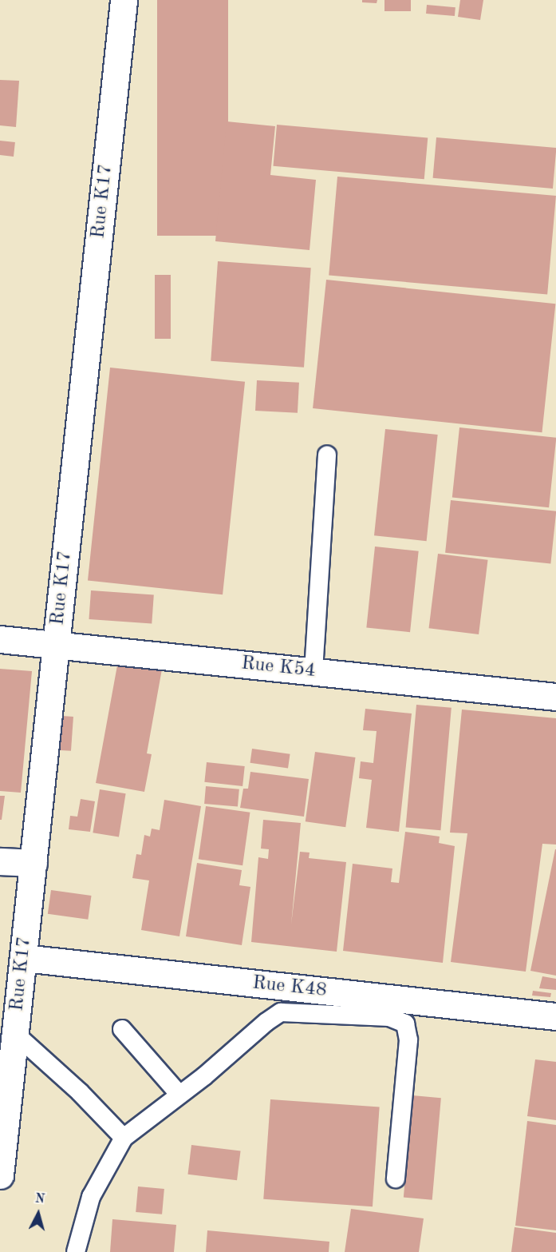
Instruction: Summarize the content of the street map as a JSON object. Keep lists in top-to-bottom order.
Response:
{
  "streets": {
    "street": ["Rue K17", "Rue K54", "Rue K48"]
  },
  "crossings": [
    ["Rue K17", "Rue K54"],
    ["Rue K17", "Rue K48"]
  ],
  "north": "top"
}
